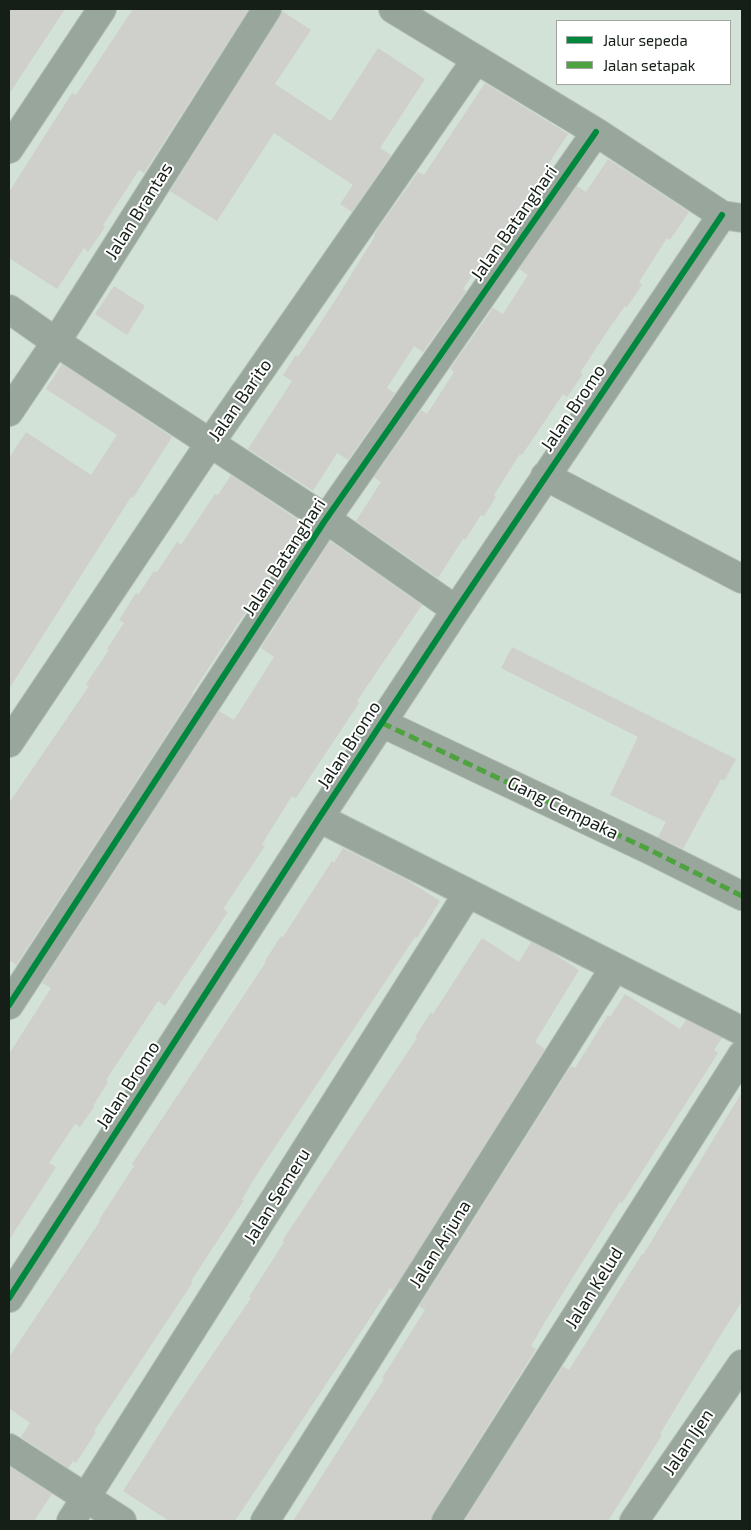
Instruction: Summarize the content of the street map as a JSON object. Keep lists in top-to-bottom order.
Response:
{
  "streets": {
    "street": [
      "Jalan Brantas",
      "Jalan Batanghari",
      "Jalan Barito",
      "Jalan Bromo",
      "Gang Cempaka",
      "Jalan Semeru",
      "Jalan Arjuna",
      "Jalan Kelud",
      "Jalan Ijen"
    ]
  },
  "crossings": [
    ["Jalan Bromo", "Gang Cempaka"]
  ],
  "legend": ["Jalur sepeda", "Jalan setapak"]
}
